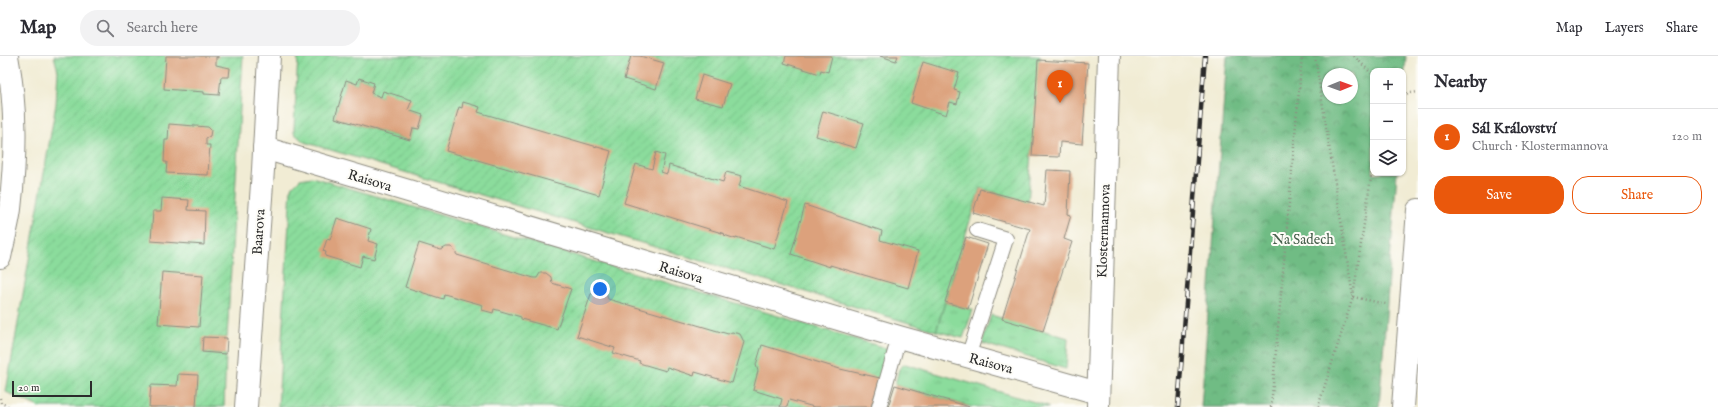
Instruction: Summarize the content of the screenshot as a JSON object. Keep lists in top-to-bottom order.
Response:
{
  "streets": {
    "street": ["Raisova", "Klostermannova", "Baarova"]
  },
  "crossings": [
    ["Raisova", "Klostermannova"],
    ["Raisova", "Baarova"]
  ],
  "parks": ["Na Sadech"],
  "scale_bar": "20 m",
  "north": "right",
  "page": {
    "header": "Map",
    "search": "Search here",
    "nav": ["Map", "Layers", "Share"],
    "heading": "Nearby",
    "map_buttons": ["+", "−"],
    "pins": "1",
    "list": [
      {
        "mark": "1",
        "name": "Sál Království",
        "note": "Church · Klostermannova",
        "value": "120 m"
      }
    ],
    "buttons": ["Save", "Share"],
    "scale": "20 m"
  }
}
